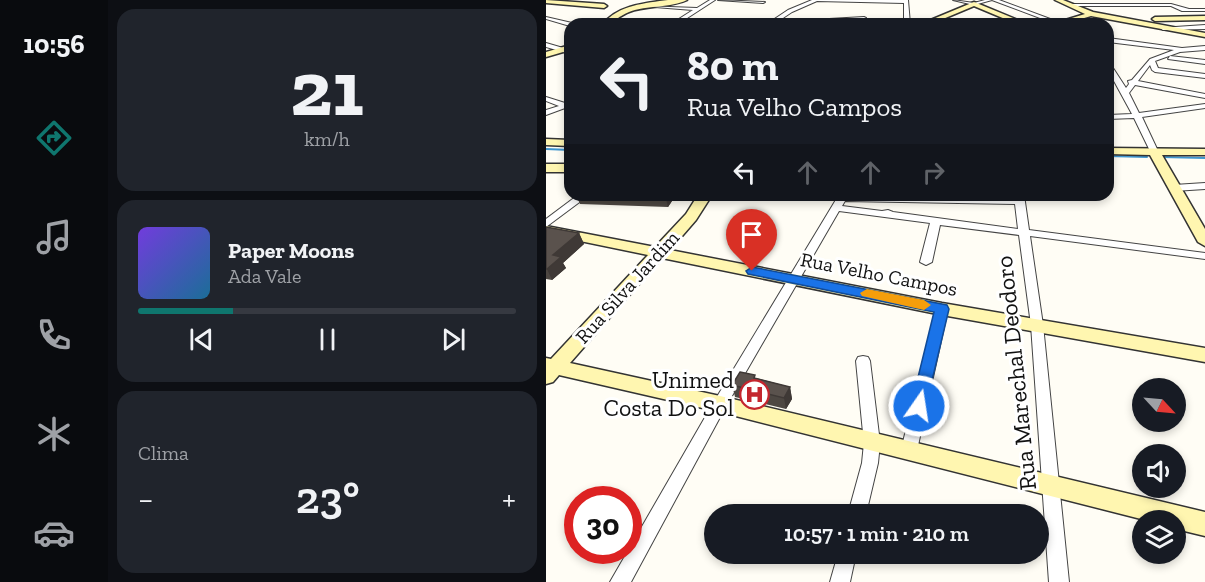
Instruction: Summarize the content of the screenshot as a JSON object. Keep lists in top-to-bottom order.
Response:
{
  "streets": {
    "street": ["Rua Velho Campos", "Rua Silva Jardim", "Rua Marechal Deodoro"]
  },
  "crossings": [
    ["Rua Velho Campos", "Rua Silva Jardim"],
    ["Rua Velho Campos", "Rua Marechal Deodoro"]
  ],
  "places": {
    "hospital": ["Unimed Costa Do Sol"]
  },
  "north": "bottom right",
  "page": {
    "tabs": "10:56",
    "tile": [
      ["21", "km/h"],
      "Clima"
    ],
    "turn": ["80 m", "Rua Velho Campos"],
    "song": ["Paper Moons", "Ada Vale"],
    "heat": ["−", "23°", "+"],
    "limit": "30",
    "trip": "10:57 · 1 min · 210 m"
  }
}
